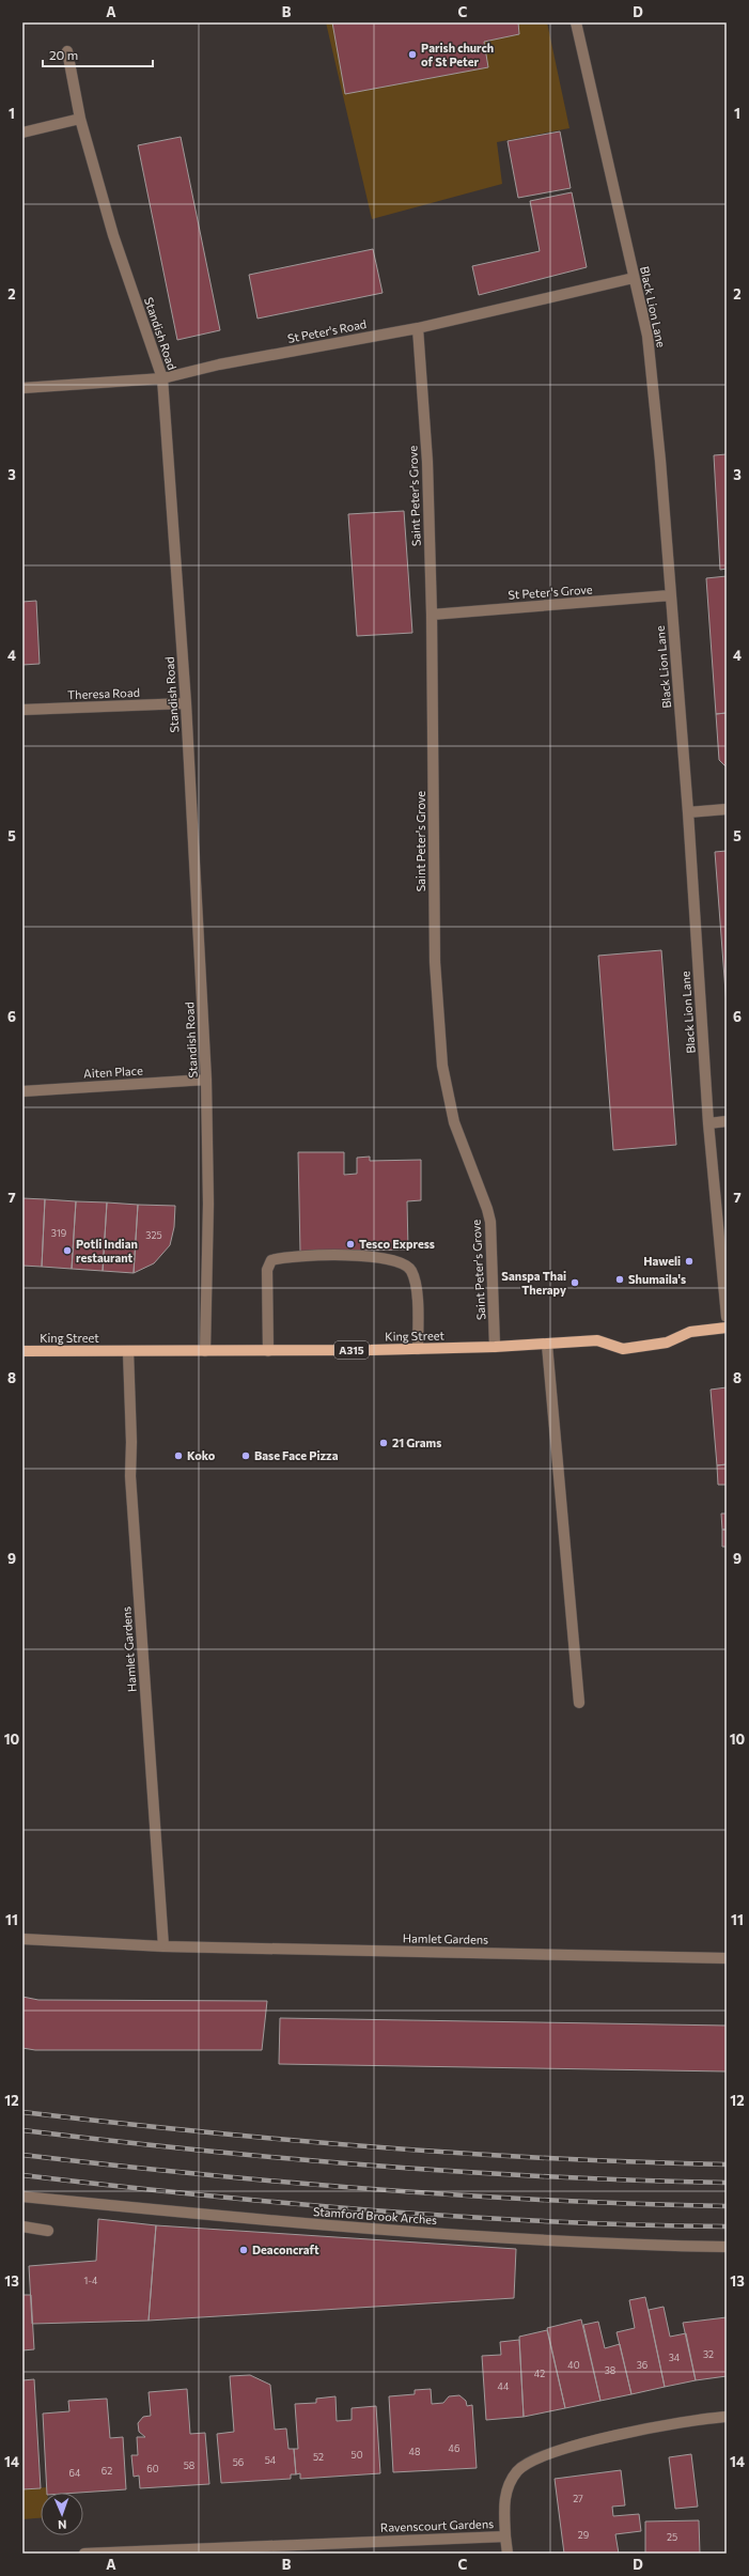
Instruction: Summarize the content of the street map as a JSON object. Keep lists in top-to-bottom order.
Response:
{
  "streets": {
    "main road": ["King Street", "A315"],
    "street": [
      "Black Lion Lane",
      "St Peter's Road",
      "Standish Road",
      "Saint Peter's Grove",
      "St Peter's Grove",
      "Theresa Road",
      "Aiten Place",
      "Hamlet Gardens",
      "Stamford Brook Arches",
      "Ravenscourt Gardens"
    ]
  },
  "crossings": [
    ["Black Lion Lane", "St Peter's Road"],
    ["Black Lion Lane", "St Peter's Grove"],
    ["St Peter's Road", "Standish Road"],
    ["St Peter's Road", "Saint Peter's Grove"],
    ["Standish Road", "Theresa Road"],
    ["Standish Road", "Aiten Place"],
    ["Standish Road", "King Street"],
    ["Saint Peter's Grove", "St Peter's Grove"],
    ["Saint Peter's Grove", "King Street"],
    ["King Street", "Hamlet Gardens"]
  ],
  "places": [
    "Parish church of St Peter",
    "Tesco Express",
    "Potli Indian restaurant",
    "Haweli",
    "Shumaila's",
    "Sanspa Thai Therapy",
    "21 Grams",
    "Koko",
    "Base Face Pizza",
    "Deaconcraft"
  ],
  "house_numbers": [
    "319",
    "325",
    "1-4",
    "32",
    "34",
    "40",
    "36",
    "38",
    "42",
    "44",
    "46",
    "48",
    "50",
    "52",
    "54",
    "56",
    "58",
    "60",
    "62",
    "64",
    "27",
    "29",
    "25"
  ],
  "scale_bar": "20 m",
  "north": "bottom",
  "grid": {
    "columns": [
      "A",
      "B",
      "C",
      "D"
    ],
    "rows": [
      "1",
      "2",
      "3",
      "4",
      "5",
      "6",
      "7",
      "8",
      "9",
      "10",
      "11",
      "12",
      "13",
      "14"
    ]
  }
}
